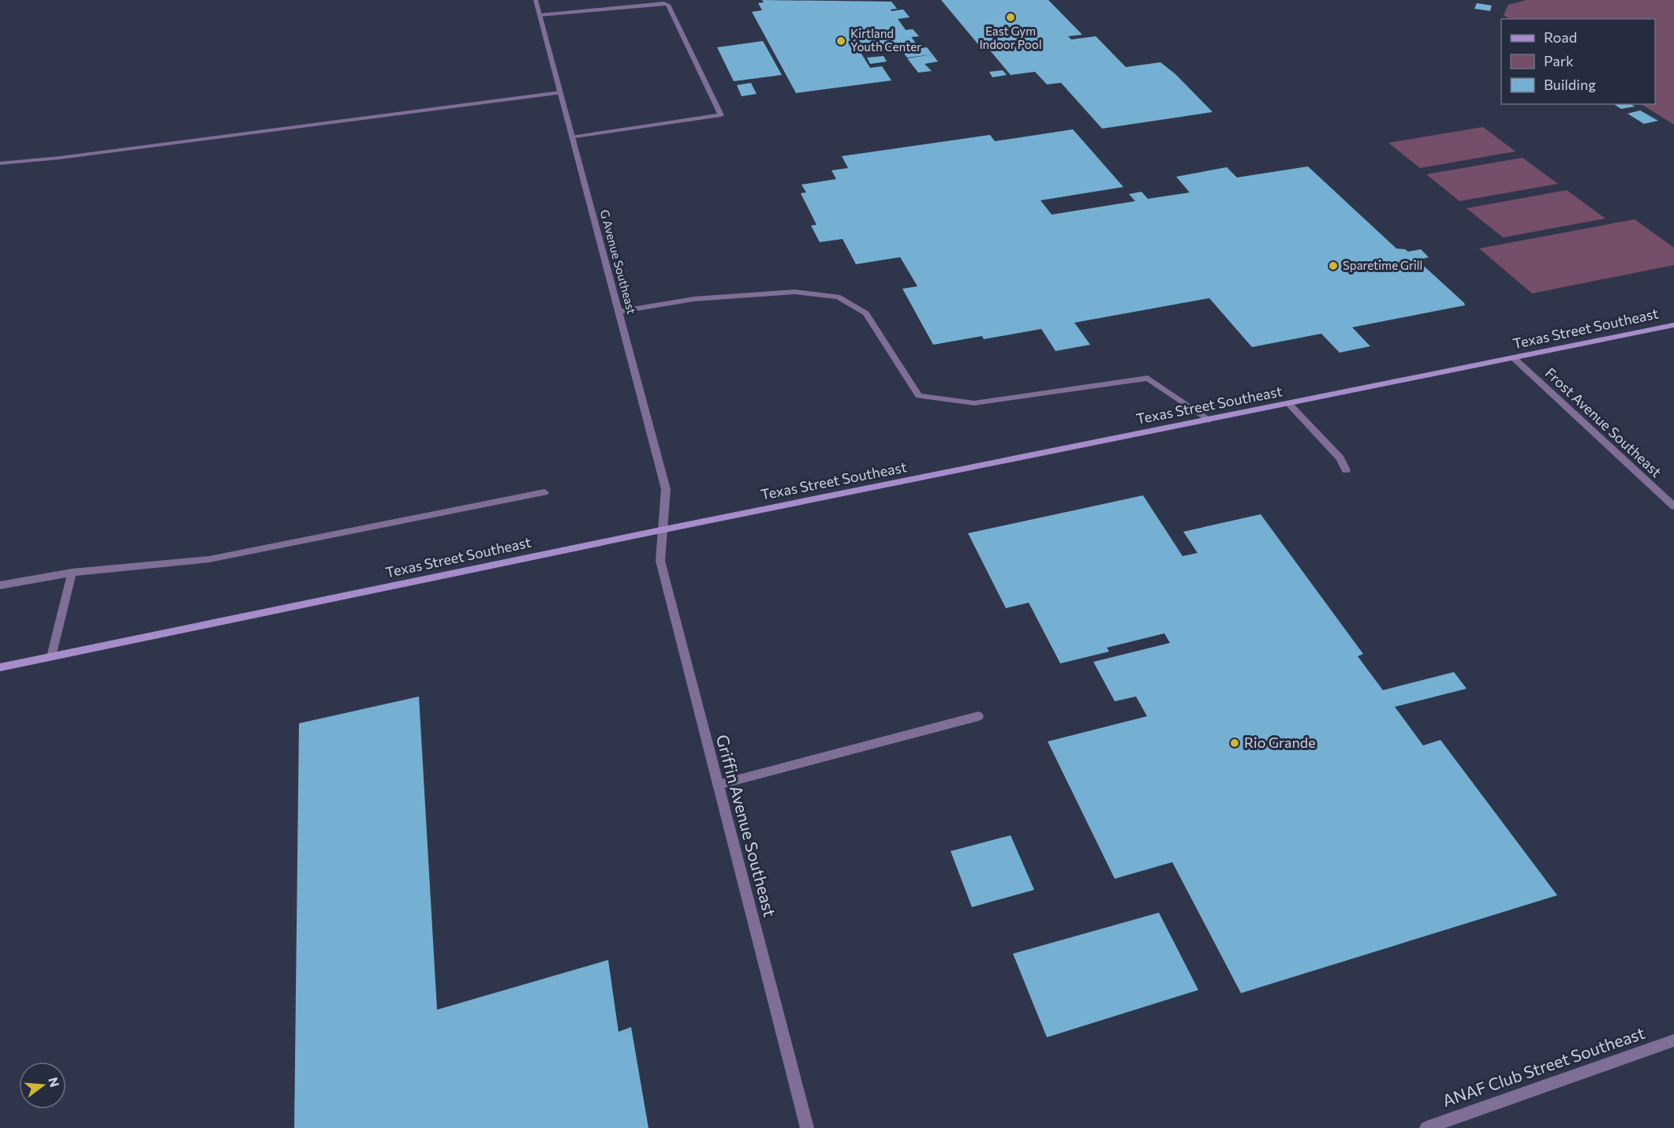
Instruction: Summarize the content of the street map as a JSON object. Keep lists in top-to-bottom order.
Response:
{
  "streets": {
    "street": [
      "G Avenue Southeast",
      "Texas Street Southeast",
      "Frost Avenue Southeast",
      "Griffin Avenue Southeast",
      "ANAF Club Street Southeast"
    ]
  },
  "crossings": [
    ["G Avenue Southeast", "Texas Street Southeast"],
    ["G Avenue Southeast", "Griffin Avenue Southeast"],
    ["Texas Street Southeast", "Frost Avenue Southeast"],
    ["Texas Street Southeast", "Griffin Avenue Southeast"]
  ],
  "places": [
    "East Gym Indoor Pool",
    "Kirtland Youth Center",
    "Sparetime Grill",
    "Rio Grande"
  ],
  "legend": ["Road", "Park", "Building"],
  "north": "right"
}
